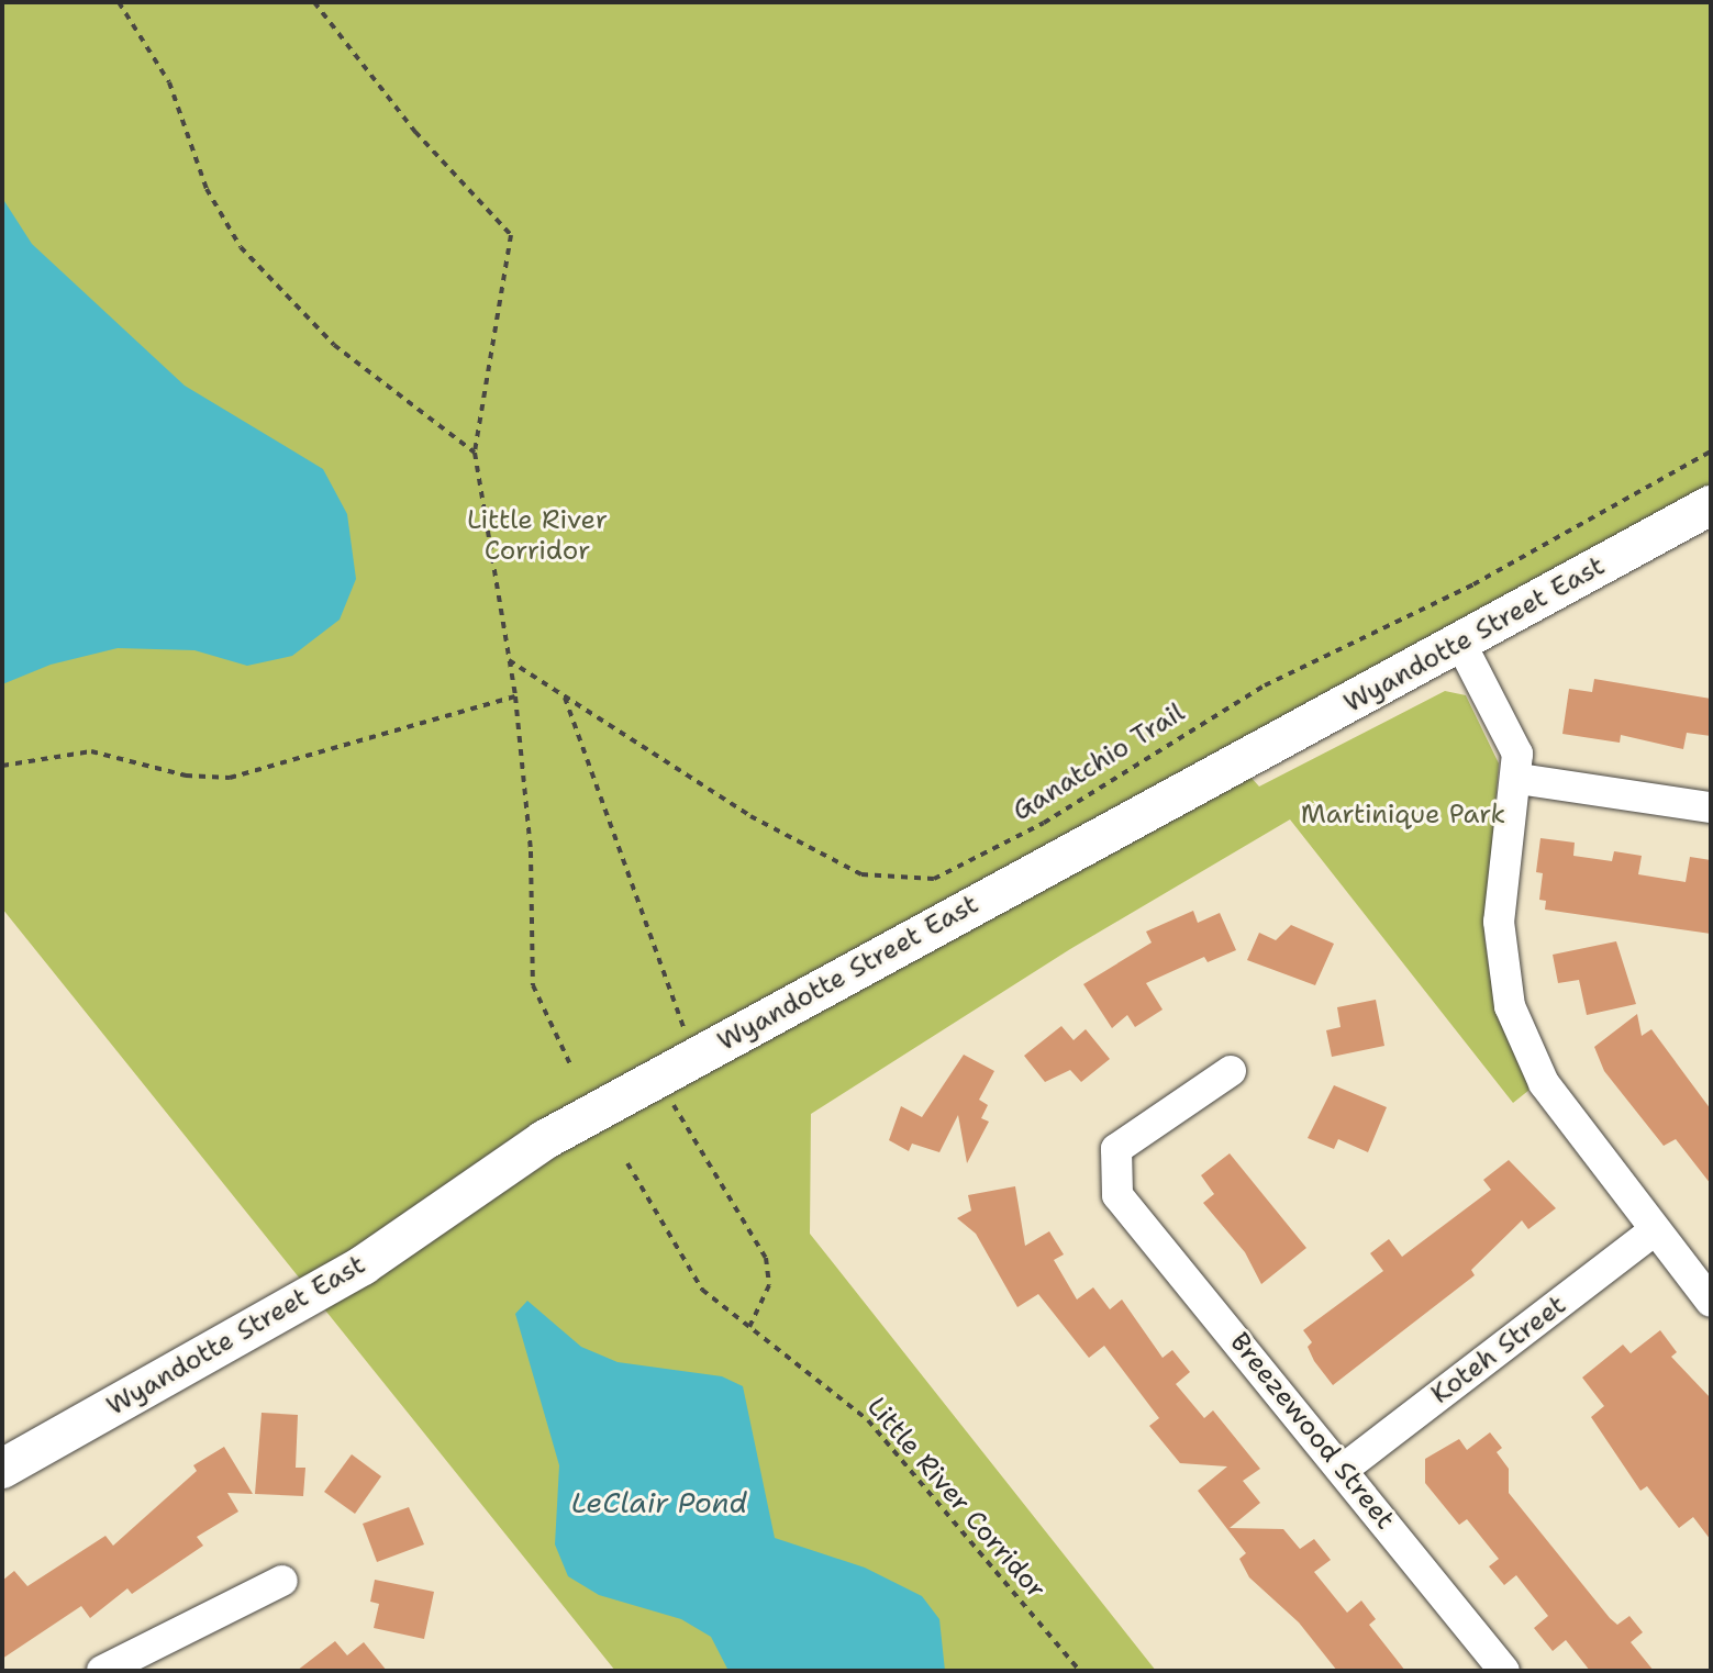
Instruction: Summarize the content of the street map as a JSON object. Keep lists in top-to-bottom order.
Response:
{
  "streets": {
    "street": ["Wyandotte Street East", "Koteh Street", "Breezewood Street"],
    "path": ["Ganatchio Trail", "Little River Corridor"]
  },
  "crossings": [
    ["Koteh Street", "Breezewood Street"]
  ],
  "water": ["LeClair Pond"],
  "parks": ["Little River Corridor", "Martinique Park"]
}
